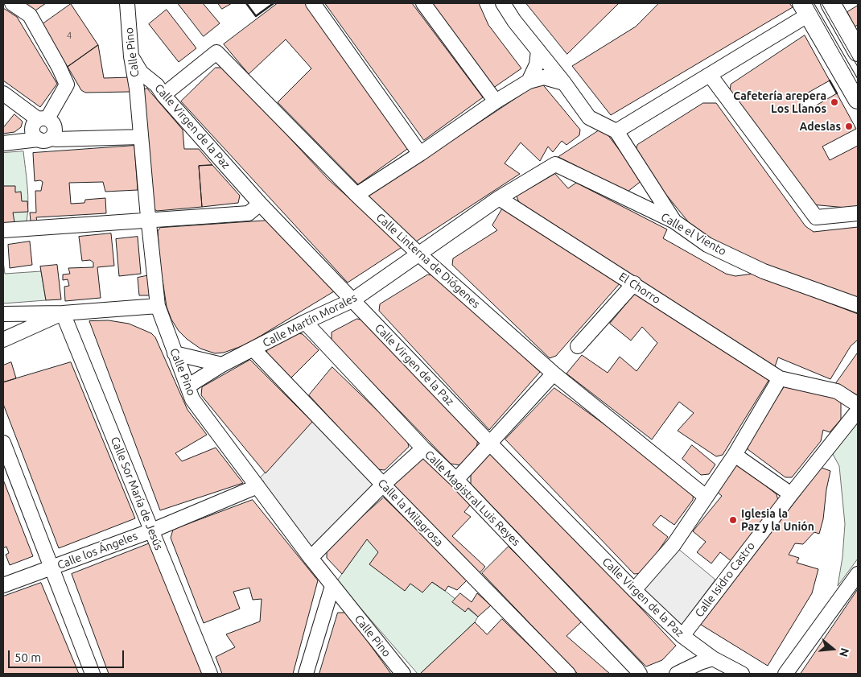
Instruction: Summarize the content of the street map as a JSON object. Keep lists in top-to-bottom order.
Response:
{
  "streets": {
    "street": [
      "Calle Pino",
      "Calle Virgen de la Paz",
      "Calle el Viento",
      "Calle Linterna de Diógenes",
      "El Chorro",
      "Calle Martín Morales",
      "Calle Sor María de Jesús",
      "Calle Magistral Luis Reyes",
      "Calle la Milagrosa",
      "Calle los Ángeles",
      "Calle Isidro Castro"
    ]
  },
  "crossings": [
    ["Calle Pino", "Calle Virgen de la Paz"],
    ["Calle Pino", "Calle Martín Morales"],
    ["Calle Pino", "Calle los Ángeles"],
    ["Calle Virgen de la Paz", "Calle Linterna de Diógenes"],
    ["Calle Virgen de la Paz", "Calle Martín Morales"],
    ["Calle Virgen de la Paz", "Calle Isidro Castro"],
    ["Calle el Viento", "Calle Martín Morales"],
    ["Calle Linterna de Diógenes", "Calle Martín Morales"],
    ["El Chorro", "Calle Martín Morales"],
    ["Calle Martín Morales", "Calle Magistral Luis Reyes"],
    ["Calle Martín Morales", "Calle la Milagrosa"],
    ["Calle Sor María de Jesús", "Calle los Ángeles"]
  ],
  "places": ["Cafetería arepera Los Llanos", "Adeslas", "Iglesia la Paz y la Unión"],
  "house_numbers": ["4"],
  "scale_bar": "50 m",
  "north": "right"
}
